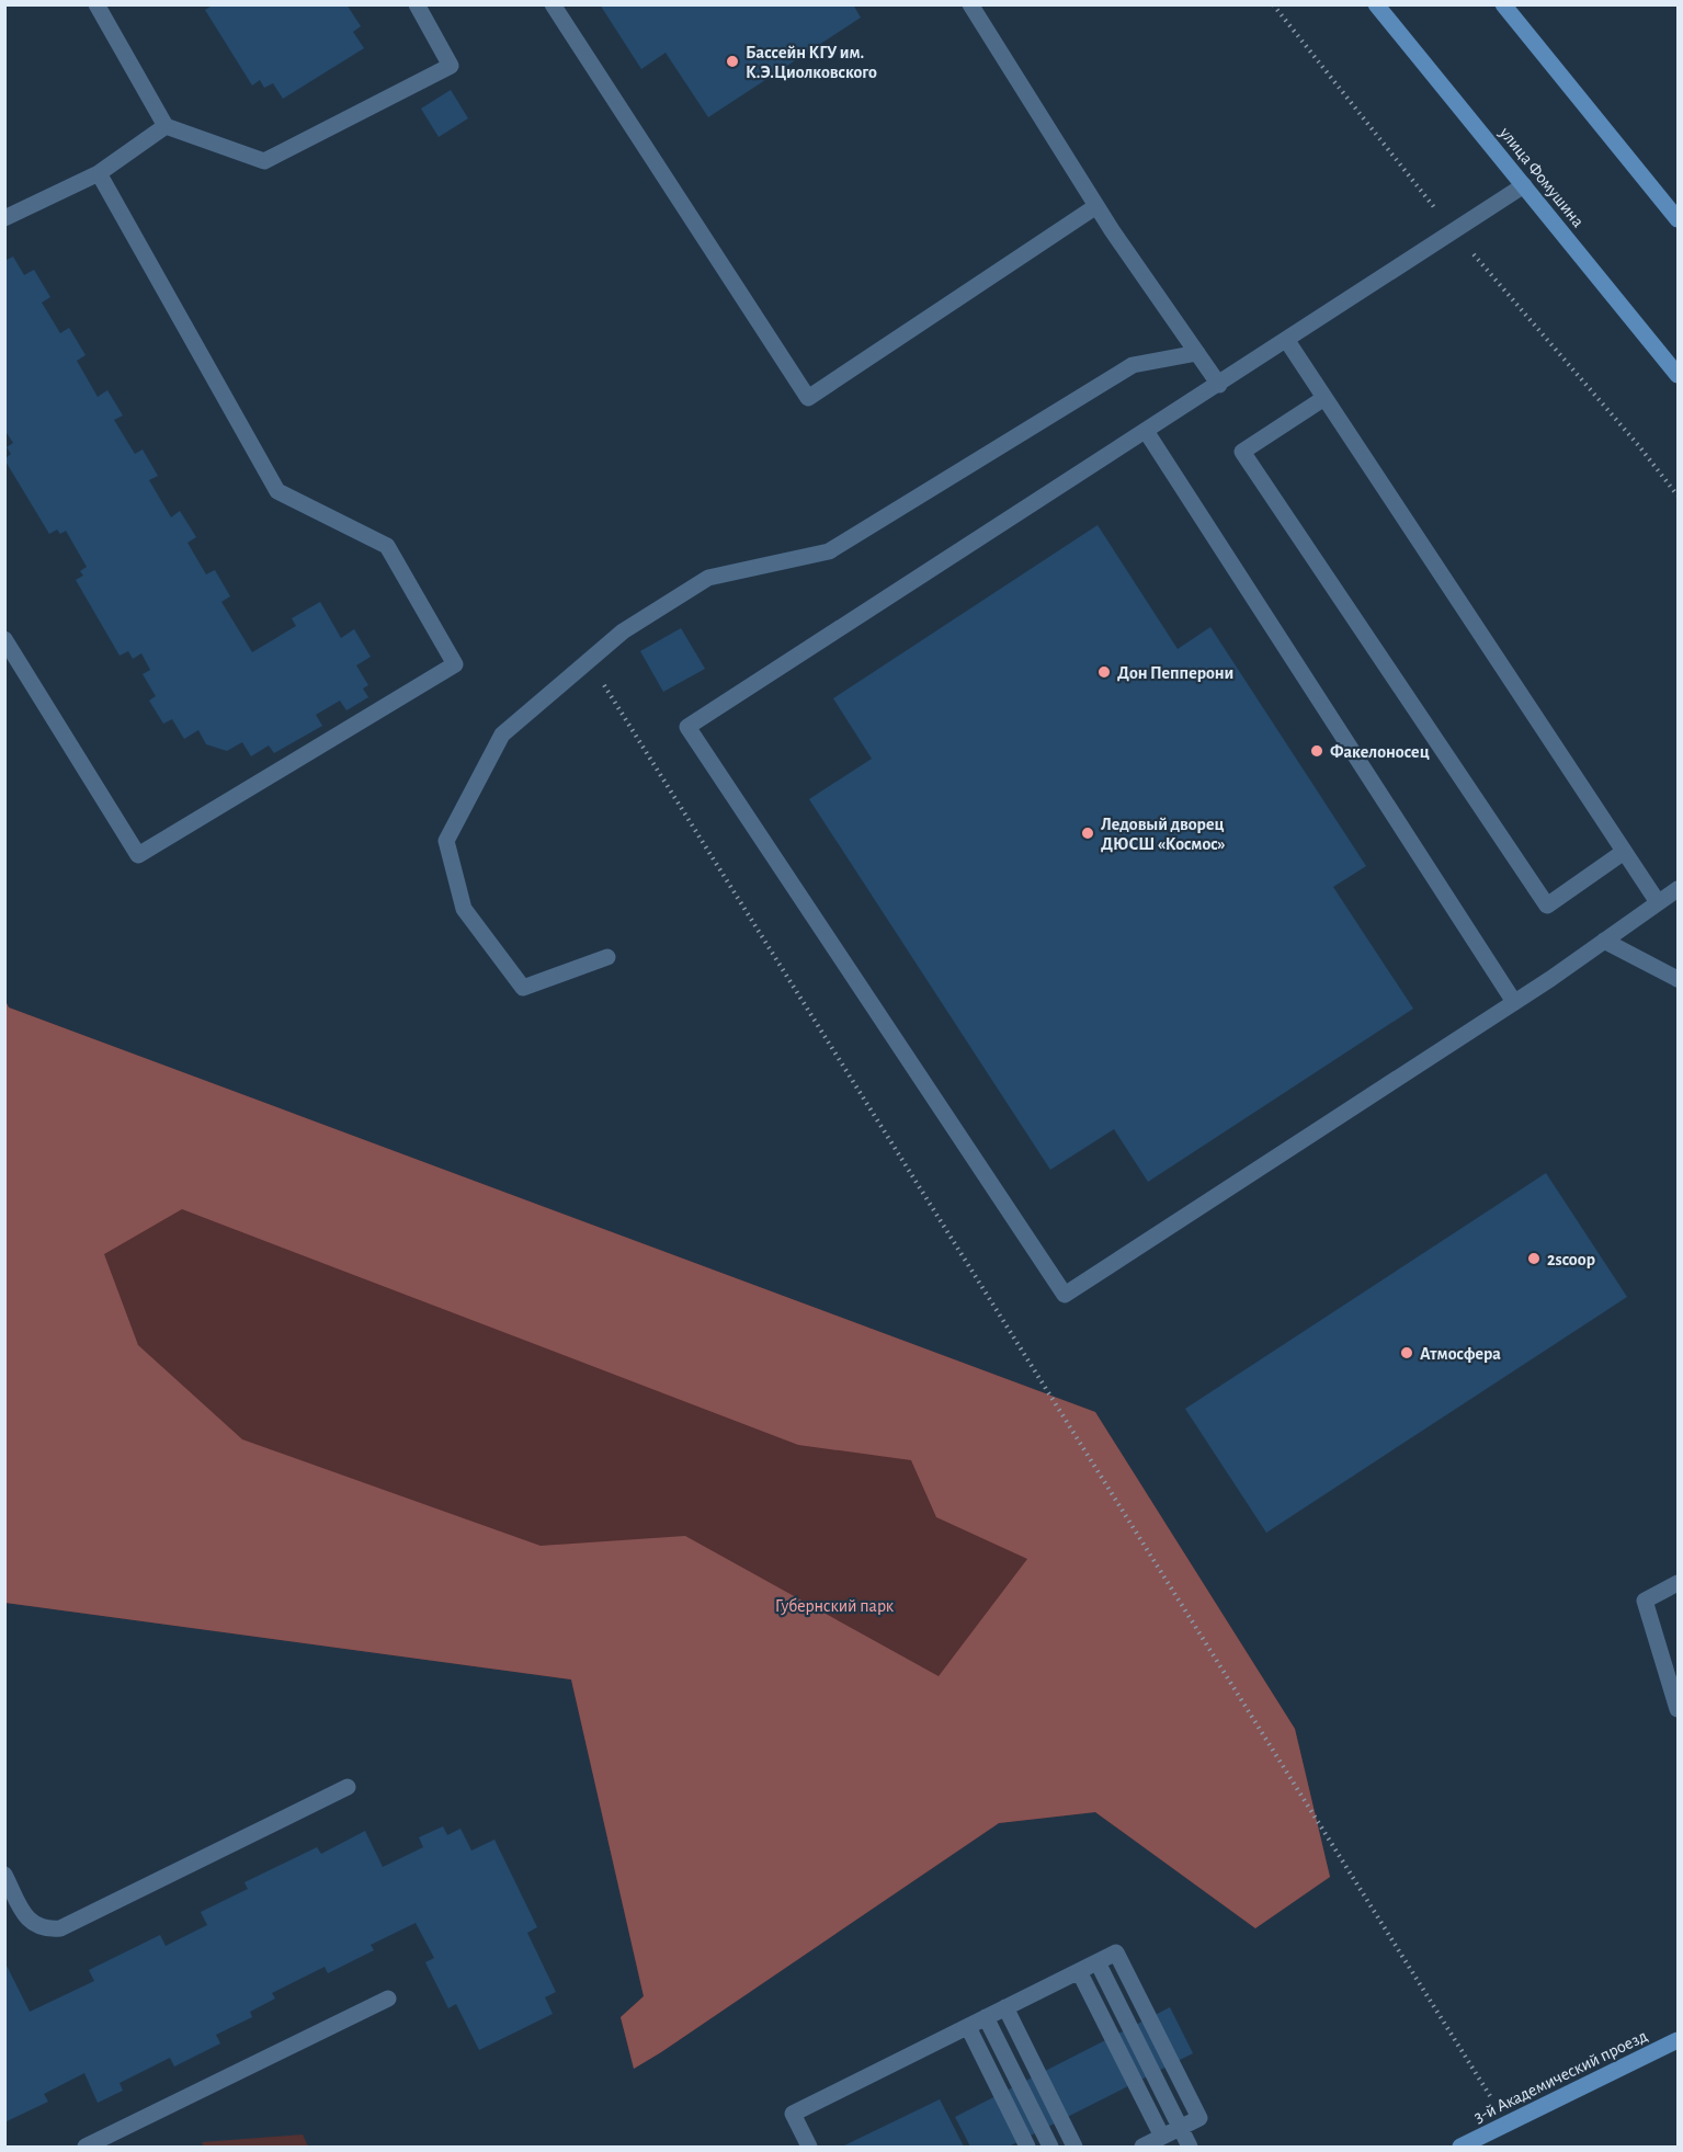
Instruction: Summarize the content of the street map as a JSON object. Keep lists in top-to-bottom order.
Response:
{
  "streets": {
    "main road": ["улица Фомушина", "3-й Академический проезд"]
  },
  "parks": ["Губернский парк"],
  "places": [
    "Бассейн КГУ им. К.Э.Циолковского",
    "Дон Пепперони",
    "Факелоносец",
    "Ледовый дворец ДЮСШ «Космос»",
    "2scoop",
    "Атмосфера"
  ]
}
